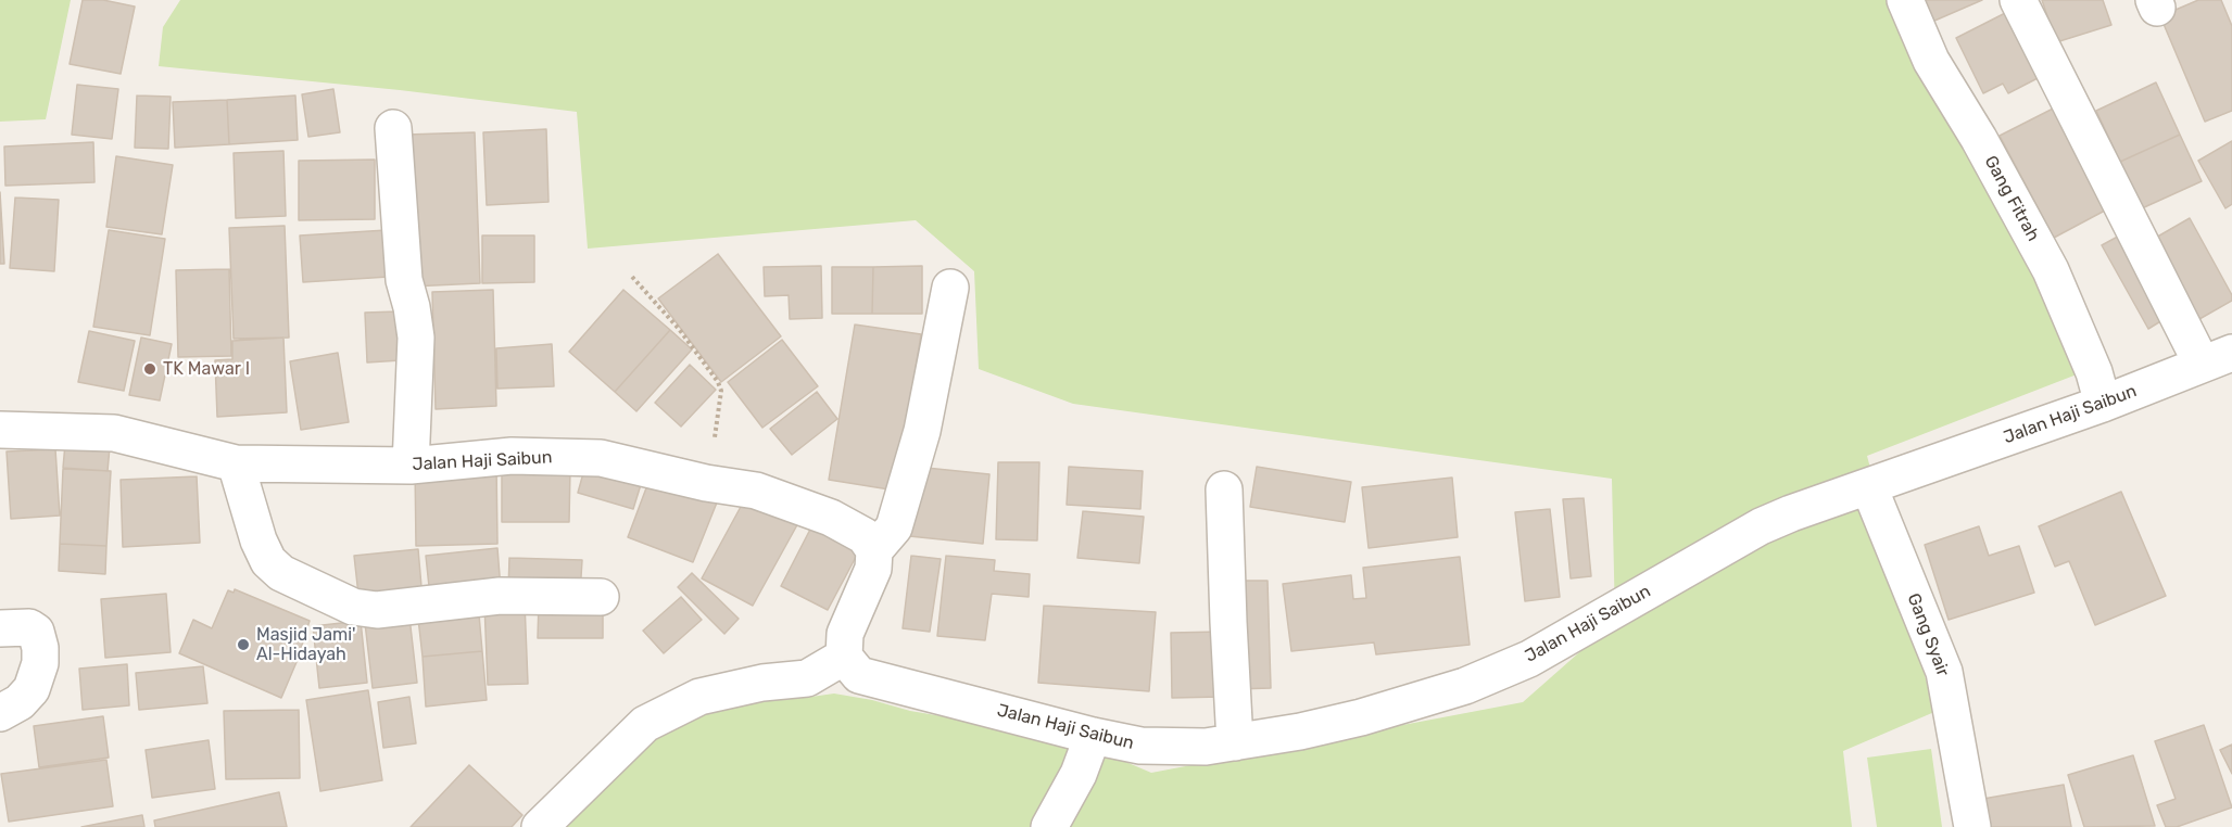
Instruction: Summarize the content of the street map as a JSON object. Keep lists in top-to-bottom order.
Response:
{
  "streets": {
    "street": ["Gang Fitrah", "Jalan Haji Saibun", "Gang Syair"]
  },
  "crossings": [
    ["Gang Fitrah", "Jalan Haji Saibun"],
    ["Jalan Haji Saibun", "Gang Syair"]
  ],
  "places": ["TK Mawar I", "Masjid Jami' Al-Hidayah"]
}
